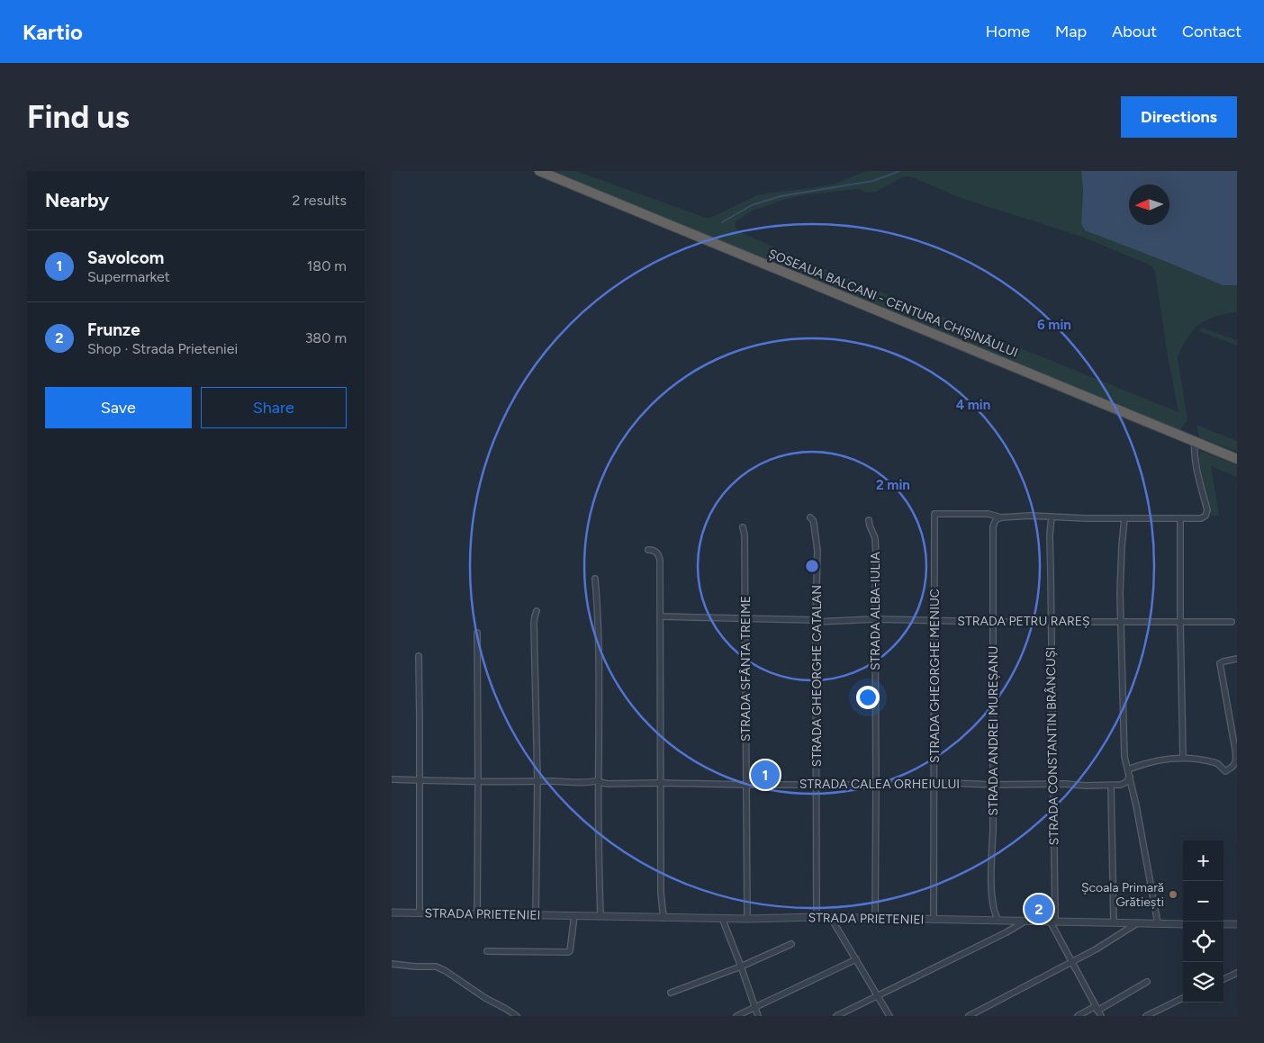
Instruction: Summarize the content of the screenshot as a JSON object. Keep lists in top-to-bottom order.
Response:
{
  "streets": {
    "highway": ["ȘOSEAUA BALCANI - CENTURA CHIȘINĂULUI"],
    "street": [
      "STRADA ALBA-IULIA",
      "STRADA PETRU RAREȘ",
      "STRADA SFÂNTA TREIME",
      "STRADA GHEORGHE CATALAN",
      "STRADA GHEORGHE MENIUC",
      "STRADA ANDREI MUREȘANU",
      "STRADA CONSTANTIN BRÂNCUȘI",
      "STRADA CALEA ORHEIULUI",
      "STRADA PRIETENIEI"
    ]
  },
  "crossings": [
    ["STRADA ALBA-IULIA", "STRADA PETRU RAREȘ"],
    ["STRADA ALBA-IULIA", "STRADA CALEA ORHEIULUI"],
    ["STRADA ALBA-IULIA", "STRADA PRIETENIEI"],
    ["STRADA PETRU RAREȘ", "STRADA SFÂNTA TREIME"],
    ["STRADA PETRU RAREȘ", "STRADA GHEORGHE CATALAN"],
    ["STRADA PETRU RAREȘ", "STRADA GHEORGHE MENIUC"],
    ["STRADA PETRU RAREȘ", "STRADA ANDREI MUREȘANU"],
    ["STRADA PETRU RAREȘ", "STRADA CONSTANTIN BRÂNCUȘI"],
    ["STRADA SFÂNTA TREIME", "STRADA CALEA ORHEIULUI"],
    ["STRADA SFÂNTA TREIME", "STRADA PRIETENIEI"],
    ["STRADA GHEORGHE CATALAN", "STRADA CALEA ORHEIULUI"],
    ["STRADA GHEORGHE CATALAN", "STRADA PRIETENIEI"],
    ["STRADA GHEORGHE MENIUC", "STRADA ANDREI MUREȘANU"],
    ["STRADA GHEORGHE MENIUC", "STRADA CALEA ORHEIULUI"],
    ["STRADA GHEORGHE MENIUC", "STRADA PRIETENIEI"],
    ["STRADA ANDREI MUREȘANU", "STRADA CALEA ORHEIULUI"],
    ["STRADA ANDREI MUREȘANU", "STRADA PRIETENIEI"],
    ["STRADA CONSTANTIN BRÂNCUȘI", "STRADA CALEA ORHEIULUI"],
    ["STRADA CONSTANTIN BRÂNCUȘI", "STRADA PRIETENIEI"]
  ],
  "places": ["Școala Primară Grătiești"],
  "north": "left",
  "page": {
    "header": "Kartio",
    "nav": [
      "Home",
      "Map",
      "About",
      "Contact"
    ],
    "buttons": [
      "Directions",
      ["Save", "Share"]
    ],
    "title": "Find us",
    "heading": ["Nearby", "2 results"],
    "list": [
      {
        "mark": "1",
        "name": "Savolcom",
        "note": "Supermarket",
        "value": "180 m"
      },
      {
        "mark": "2",
        "name": "Frunze",
        "note": "Shop · Strada Prieteniei",
        "value": "380 m"
      }
    ],
    "pins": ["1", "2"],
    "map_buttons": ["+", "−"]
  },
  "rings": ["6 min", "4 min", "2 min"]
}
